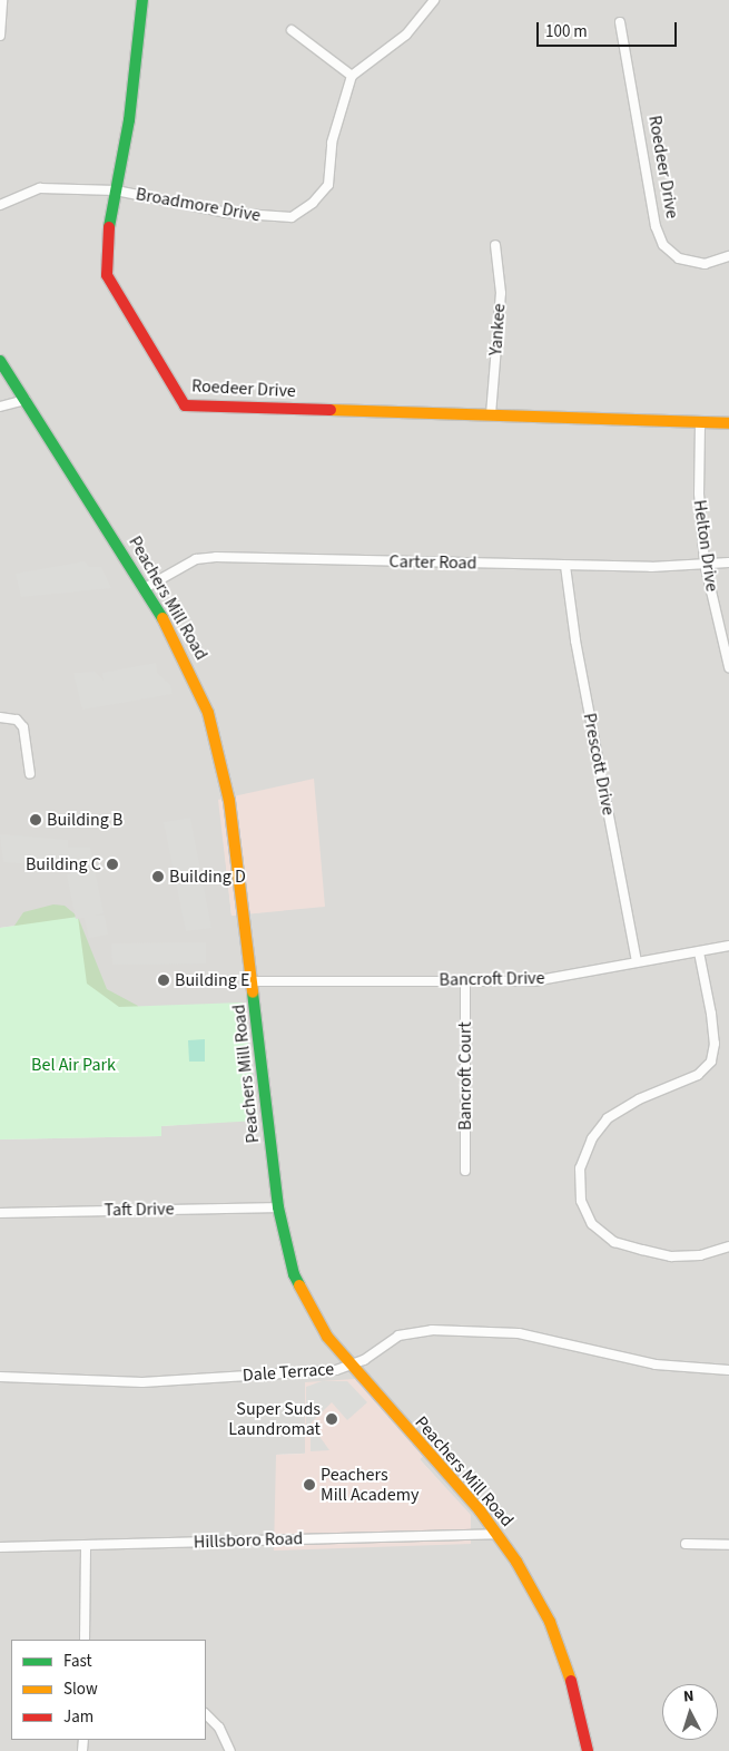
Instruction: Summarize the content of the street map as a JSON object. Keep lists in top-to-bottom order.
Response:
{
  "streets": {
    "main road": ["Roedeer Drive", "Peachers Mill Road"],
    "street": [
      "Broadmore Drive",
      "Yankee",
      "Helton Drive",
      "Carter Road",
      "Prescott Drive",
      "Bancroft Drive",
      "Bancroft Court",
      "Taft Drive",
      "Dale Terrace",
      "Hillsboro Road"
    ]
  },
  "crossings": [
    ["Roedeer Drive", "Broadmore Drive"],
    ["Roedeer Drive", "Yankee"],
    ["Roedeer Drive", "Helton Drive"],
    ["Helton Drive", "Carter Road"],
    ["Carter Road", "Peachers Mill Road"],
    ["Carter Road", "Prescott Drive"],
    ["Peachers Mill Road", "Bancroft Drive"],
    ["Peachers Mill Road", "Taft Drive"],
    ["Peachers Mill Road", "Dale Terrace"],
    ["Peachers Mill Road", "Hillsboro Road"],
    ["Prescott Drive", "Bancroft Drive"],
    ["Bancroft Drive", "Bancroft Court"]
  ],
  "parks": ["Bel Air Park"],
  "places": [
    "Building B",
    "Building C",
    "Building D",
    "Building E",
    "Super Suds Laundromat",
    "Peachers Mill Academy"
  ],
  "legend": ["Fast", "Slow", "Jam"],
  "scale_bar": "100 m",
  "north": "top"
}
